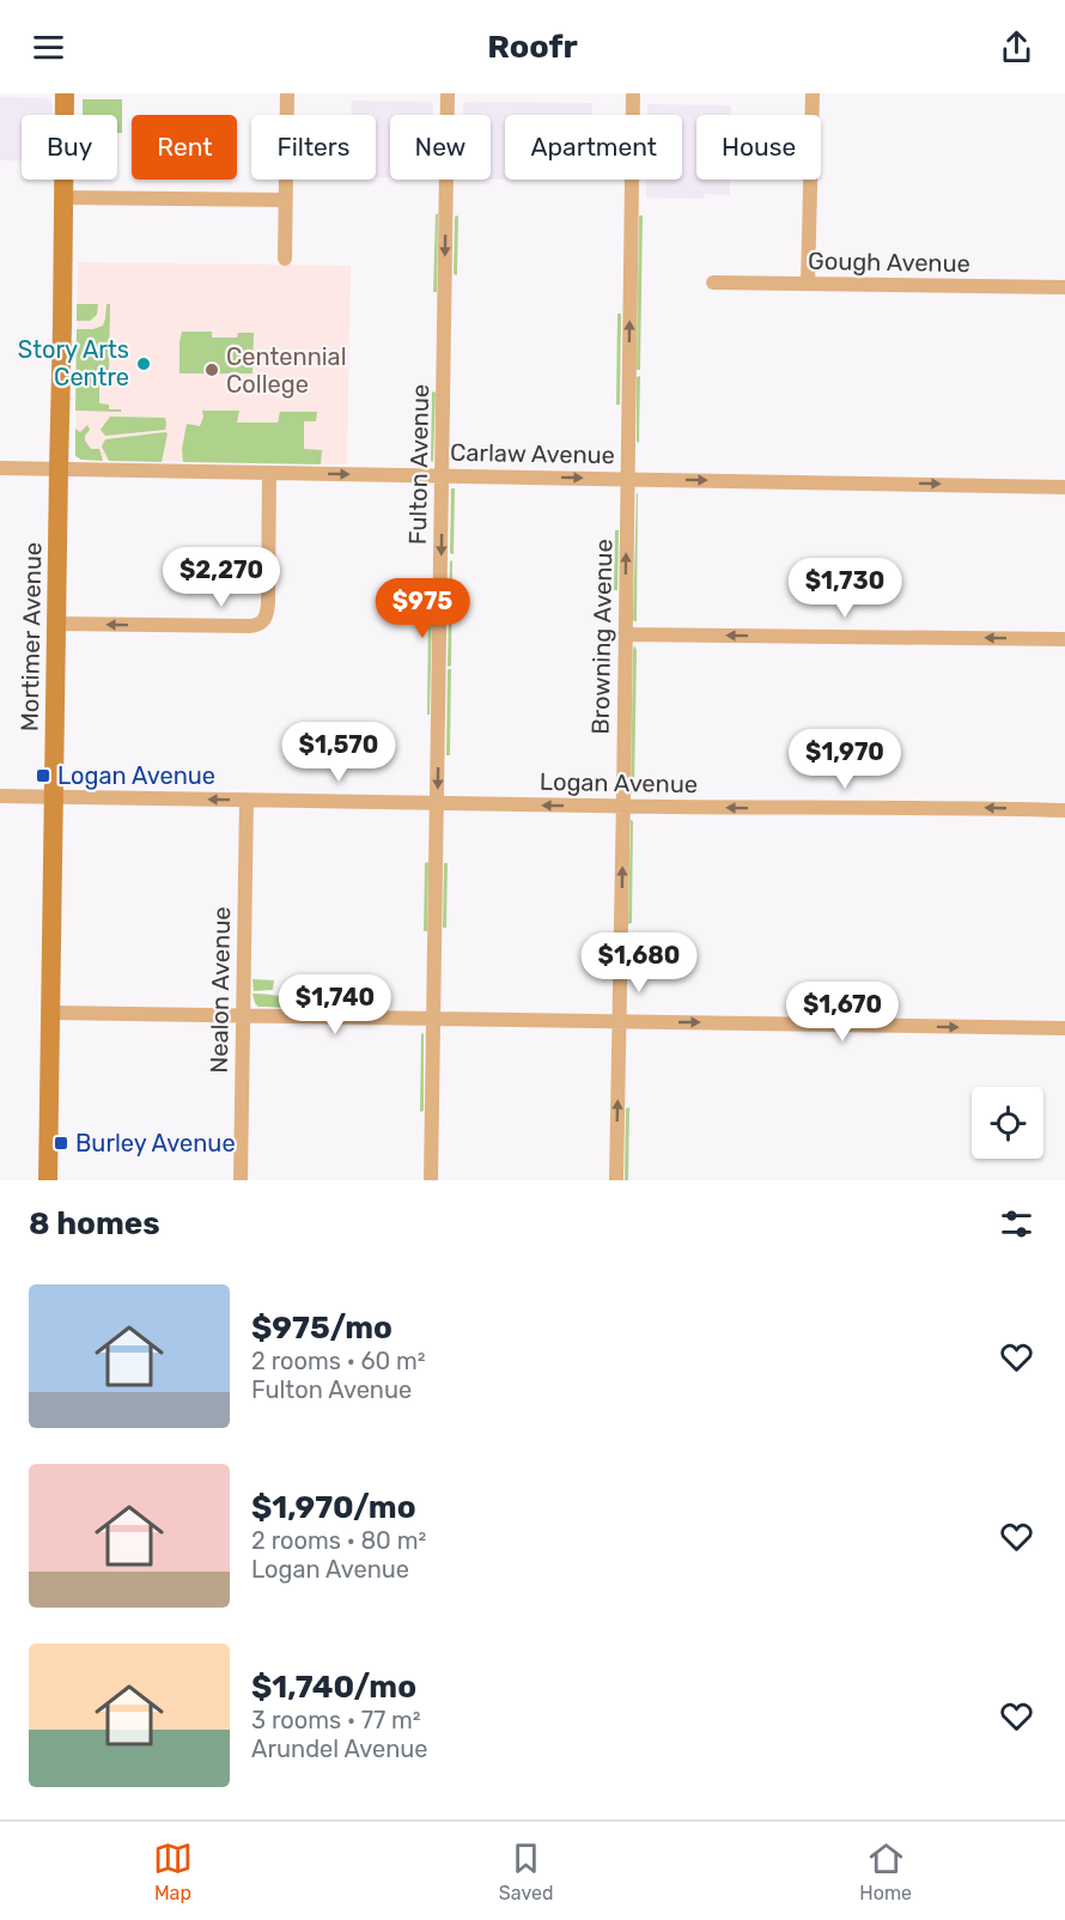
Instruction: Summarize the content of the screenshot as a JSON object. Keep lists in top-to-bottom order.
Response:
{
  "streets": {
    "street": [
      "Gough Avenue",
      "Carlaw Avenue",
      "Fulton Avenue",
      "Mortimer Avenue",
      "Browning Avenue",
      "Logan Avenue",
      "Nealon Avenue"
    ]
  },
  "crossings": [
    ["Carlaw Avenue", "Fulton Avenue"],
    ["Carlaw Avenue", "Mortimer Avenue"],
    ["Carlaw Avenue", "Browning Avenue"],
    ["Fulton Avenue", "Logan Avenue"],
    ["Mortimer Avenue", "Logan Avenue"],
    ["Browning Avenue", "Logan Avenue"],
    ["Logan Avenue", "Nealon Avenue"]
  ],
  "one_way": [
    "Carlaw Avenue",
    "Fulton Avenue",
    "Browning Avenue",
    "Logan Avenue"
  ],
  "places": {
    "other": ["Story Arts Centre", "Centennial College"],
    "transit": ["Logan Avenue", "Burley Avenue"]
  },
  "page": {
    "header": "Roofr",
    "chip": [
      "Buy",
      "Rent",
      "Filters",
      "New",
      "Apartment",
      "House"
    ],
    "price": [
      "$2,270",
      "$1,730",
      "$975",
      "$1,570",
      "$1,970",
      "$1,680",
      "$1,740",
      "$1,670"
    ],
    "heading": "8 homes",
    "list": [
      {
        "name": "$975/mo",
        "note": "2 rooms · 60 m² · Fulton Avenue"
      },
      {
        "name": "$1,970/mo",
        "note": "2 rooms · 80 m² · Logan Avenue"
      },
      {
        "name": "$1,740/mo",
        "note": "3 rooms · 77 m² · Arundel Avenue"
      }
    ],
    "tabs": ["Map", "Saved", "Home"]
  }
}
